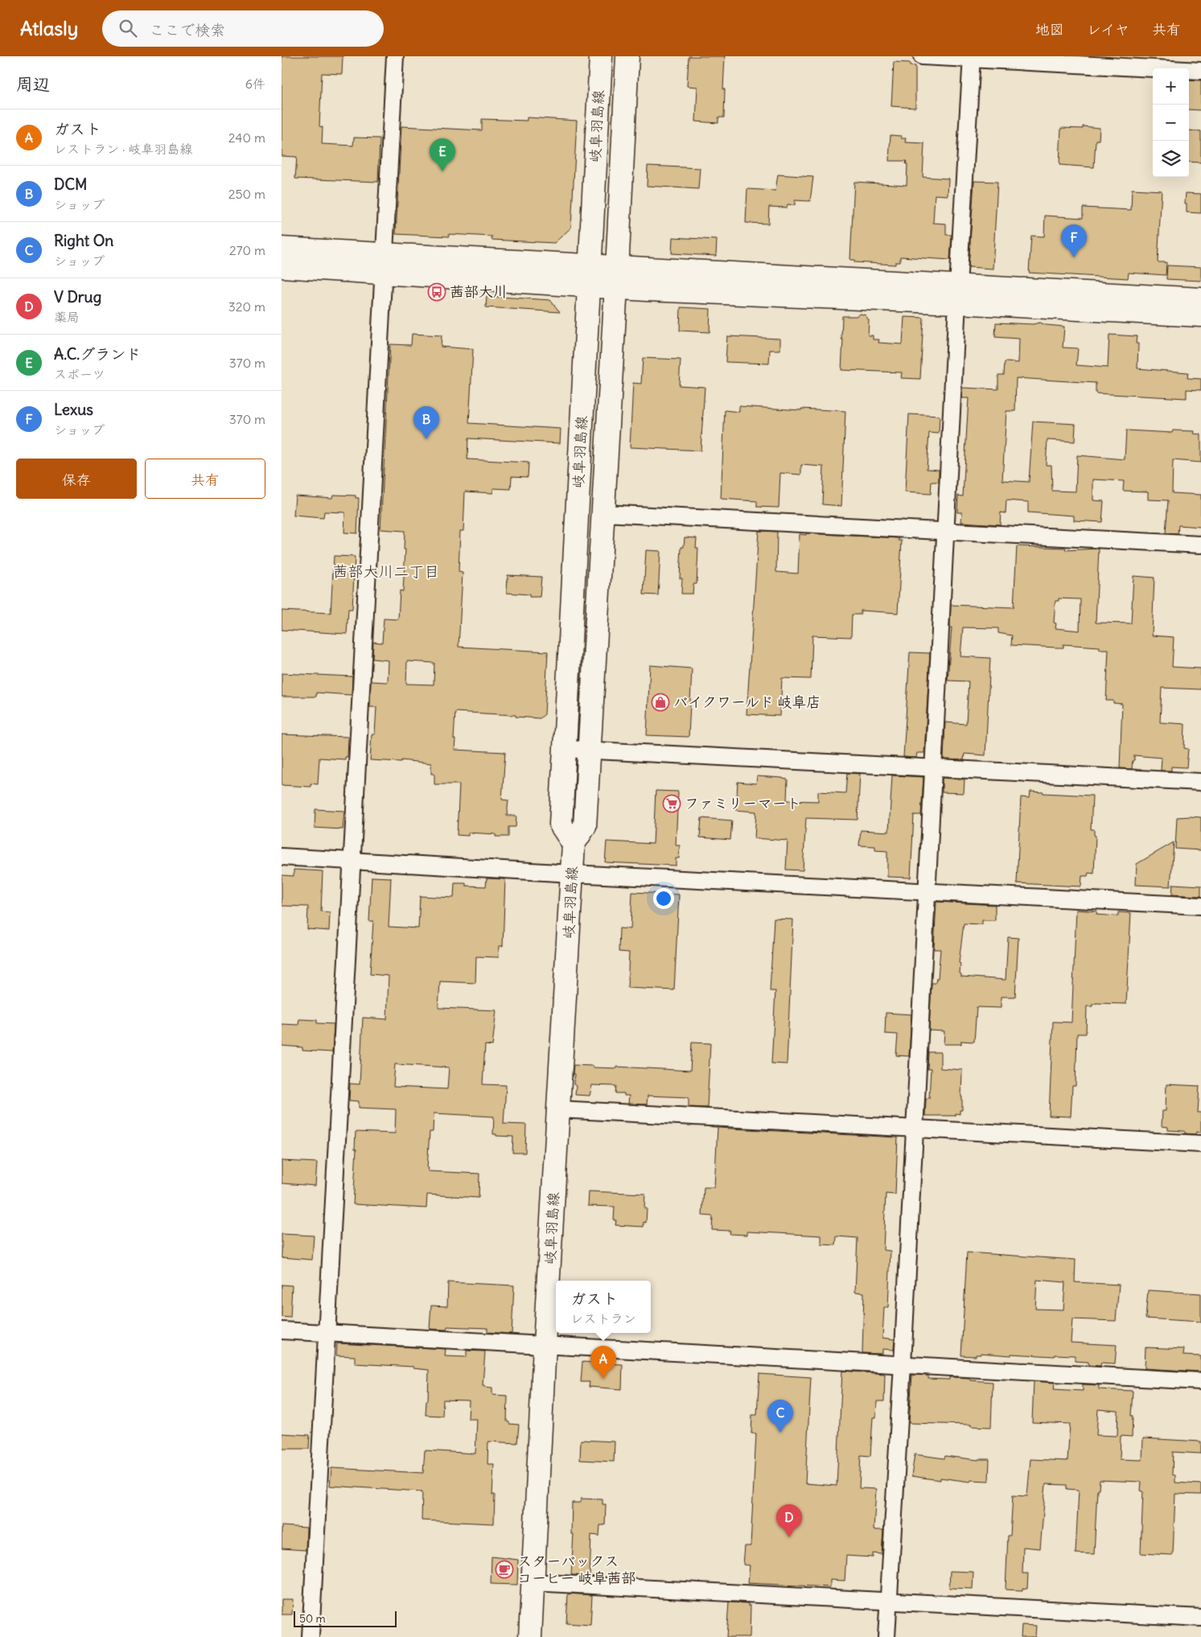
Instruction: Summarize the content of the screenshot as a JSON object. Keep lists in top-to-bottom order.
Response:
{
  "streets": {
    "main road": ["岐阜羽島線"]
  },
  "districts": ["茜部大川二丁目"],
  "places": {
    "bus stop": ["茜部大川"],
    "shop": ["バイクワールド 岐阜店"],
    "supermarket": ["ファミリーマート"],
    "cafe": ["スターバックス コーヒー 岐阜茜部"]
  },
  "scale_bar": "50 m",
  "page": {
    "header": "Atlasly",
    "search": "ここで検索",
    "nav": ["地図", "レイヤ", "共有"],
    "heading": ["周辺", "6件"],
    "map_buttons": ["+", "−"],
    "list": [
      {
        "mark": "A",
        "name": "ガスト",
        "note": "レストラン · 岐阜羽島線",
        "value": "240 m"
      },
      {
        "mark": "B",
        "name": "DCM",
        "note": "ショップ",
        "value": "250 m"
      },
      {
        "mark": "C",
        "name": "Right On",
        "note": "ショップ",
        "value": "270 m"
      },
      {
        "mark": "D",
        "name": "V Drug",
        "note": "薬局",
        "value": "320 m"
      },
      {
        "mark": "E",
        "name": "A.C.グランド",
        "note": "スポーツ",
        "value": "370 m"
      },
      {
        "mark": "F",
        "name": "Lexus",
        "note": "ショップ",
        "value": "370 m"
      }
    ],
    "pins": [
      "E",
      "F",
      "B",
      "A",
      "C",
      "D"
    ],
    "buttons": ["保存", "共有"],
    "popup": ["ガスト", "レストラン"],
    "scale": "50 m"
  }
}
